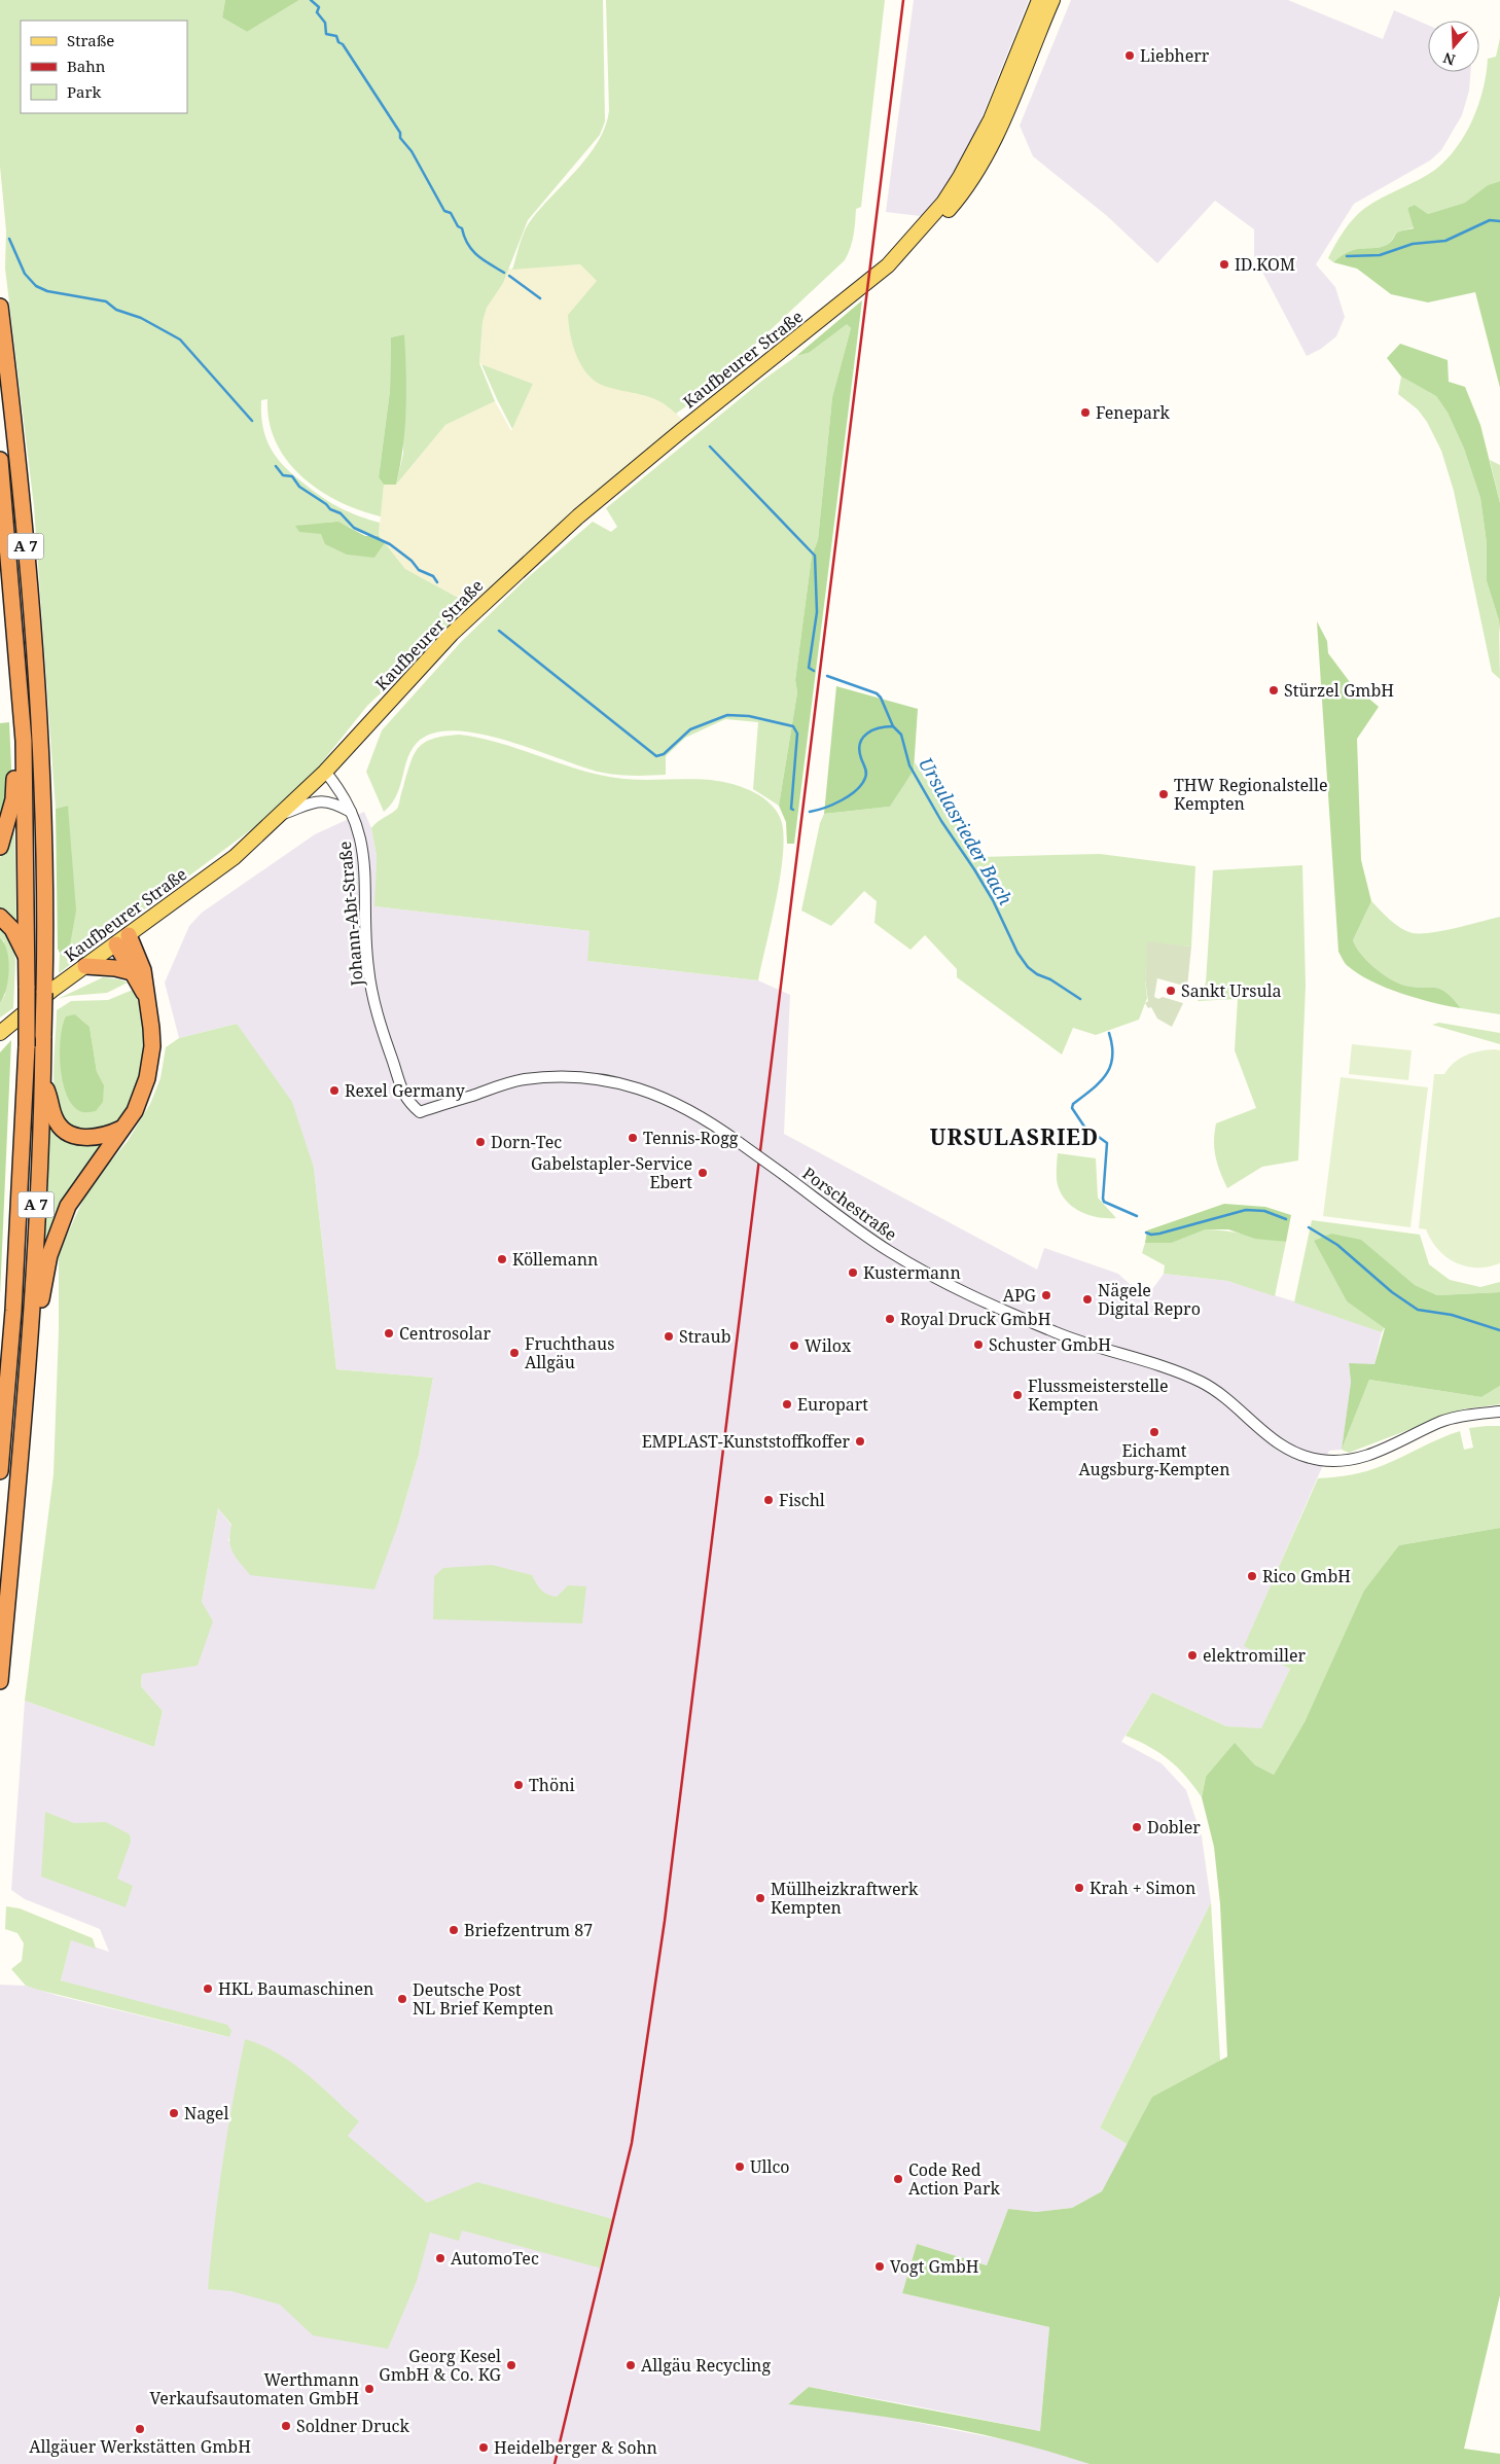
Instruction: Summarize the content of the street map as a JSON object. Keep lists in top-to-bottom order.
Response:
{
  "streets": {
    "highway": ["A 7"],
    "main road": ["Kaufbeurer Straße"],
    "street": ["Johann-Abt-Straße", "Porschestraße"]
  },
  "crossings": [
    ["Kaufbeurer Straße", "Johann-Abt-Straße"],
    ["Johann-Abt-Straße", "Porschestraße"]
  ],
  "districts": ["URSULASRIED"],
  "water": ["Ursulasrieder Bach"],
  "places": [
    "Liebherr",
    "ID.KOM",
    "Fenepark",
    "Stürzel GmbH",
    "THW Regionalstelle Kempten",
    "Sankt Ursula",
    "Rexel Germany",
    "Tennis-Rogg",
    "Dorn-Tec",
    "Gabelstapler-Service Ebert",
    "Köllemann",
    "Kustermann",
    "APG",
    "Nägele Digital Repro",
    "Royal Druck GmbH",
    "Centrosolar",
    "Straub",
    "Schuster GmbH",
    "Wilox",
    "Fruchthaus Allgäu",
    "Flussmeisterstelle Kempten",
    "Europart",
    "Eichamt Augsburg-Kempten",
    "EMPLAST-Kunststoffkoffer",
    "Fischl",
    "Rico GmbH",
    "elektromiller",
    "Thöni",
    "Dobler",
    "Krah + Simon",
    "Müllheizkraftwerk Kempten",
    "Briefzentrum 87",
    "HKL Baumaschinen",
    "Deutsche Post NL Brief Kempten",
    "Nagel",
    "Ullco",
    "Code Red Action Park",
    "AutomoTec",
    "Vogt GmbH",
    "Georg Kesel GmbH & Co. KG",
    "Allgäu Recycling",
    "Werthmann Verkaufsautomaten GmbH",
    "Soldner Druck",
    "Allgäuer Werkstätten GmbH",
    "Heidelberger & Sohn"
  ],
  "legend": ["Straße", "Bahn", "Park"],
  "north": "bottom"
}
